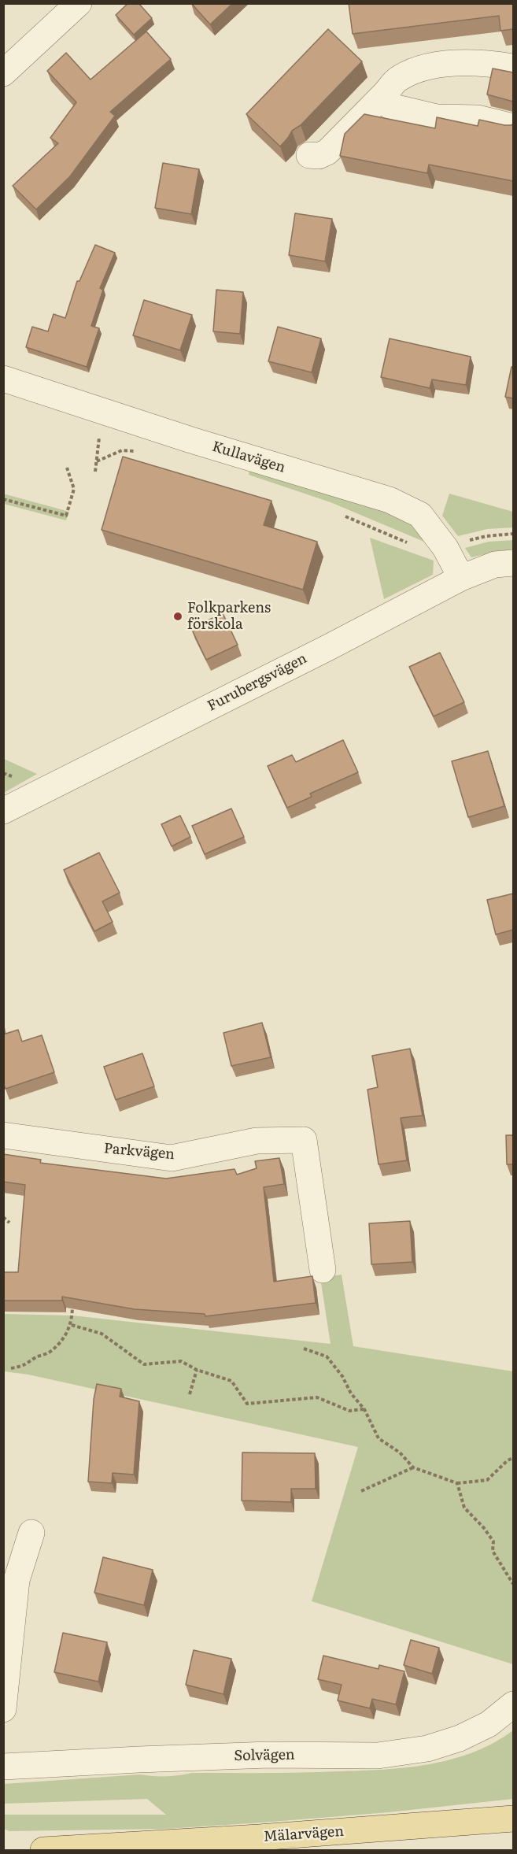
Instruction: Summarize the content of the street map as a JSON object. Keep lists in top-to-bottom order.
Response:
{
  "streets": {
    "main road": ["Mälarvägen"],
    "street": [
      "Kullavägen",
      "Furubergsvägen",
      "Parkvägen",
      "Solvägen"
    ]
  },
  "crossings": [
    ["Kullavägen", "Furubergsvägen"]
  ],
  "places": ["Folkparkens förskola"]
}
